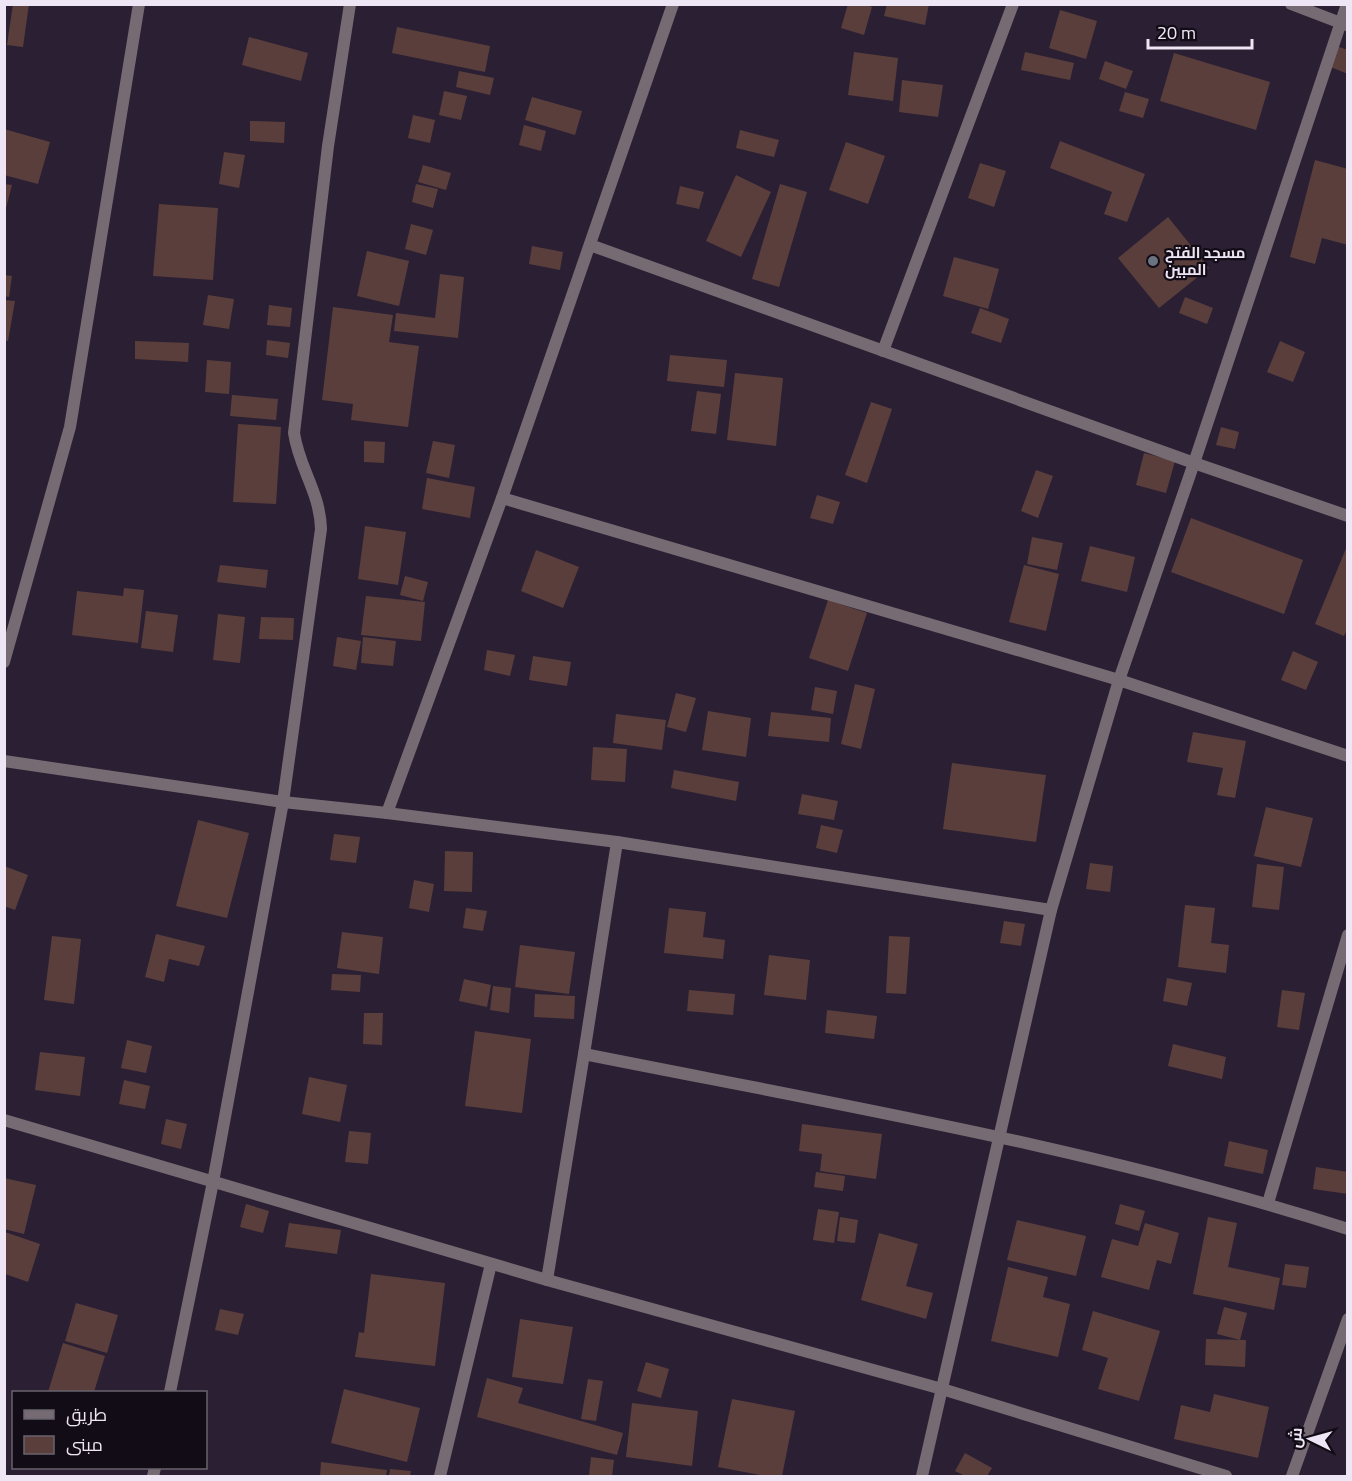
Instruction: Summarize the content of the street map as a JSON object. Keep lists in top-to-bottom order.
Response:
{
  "places": ["مسجد الفتح المبين"],
  "legend": ["طريق", "مبنى"],
  "scale_bar": "20 m",
  "north": "left"
}
